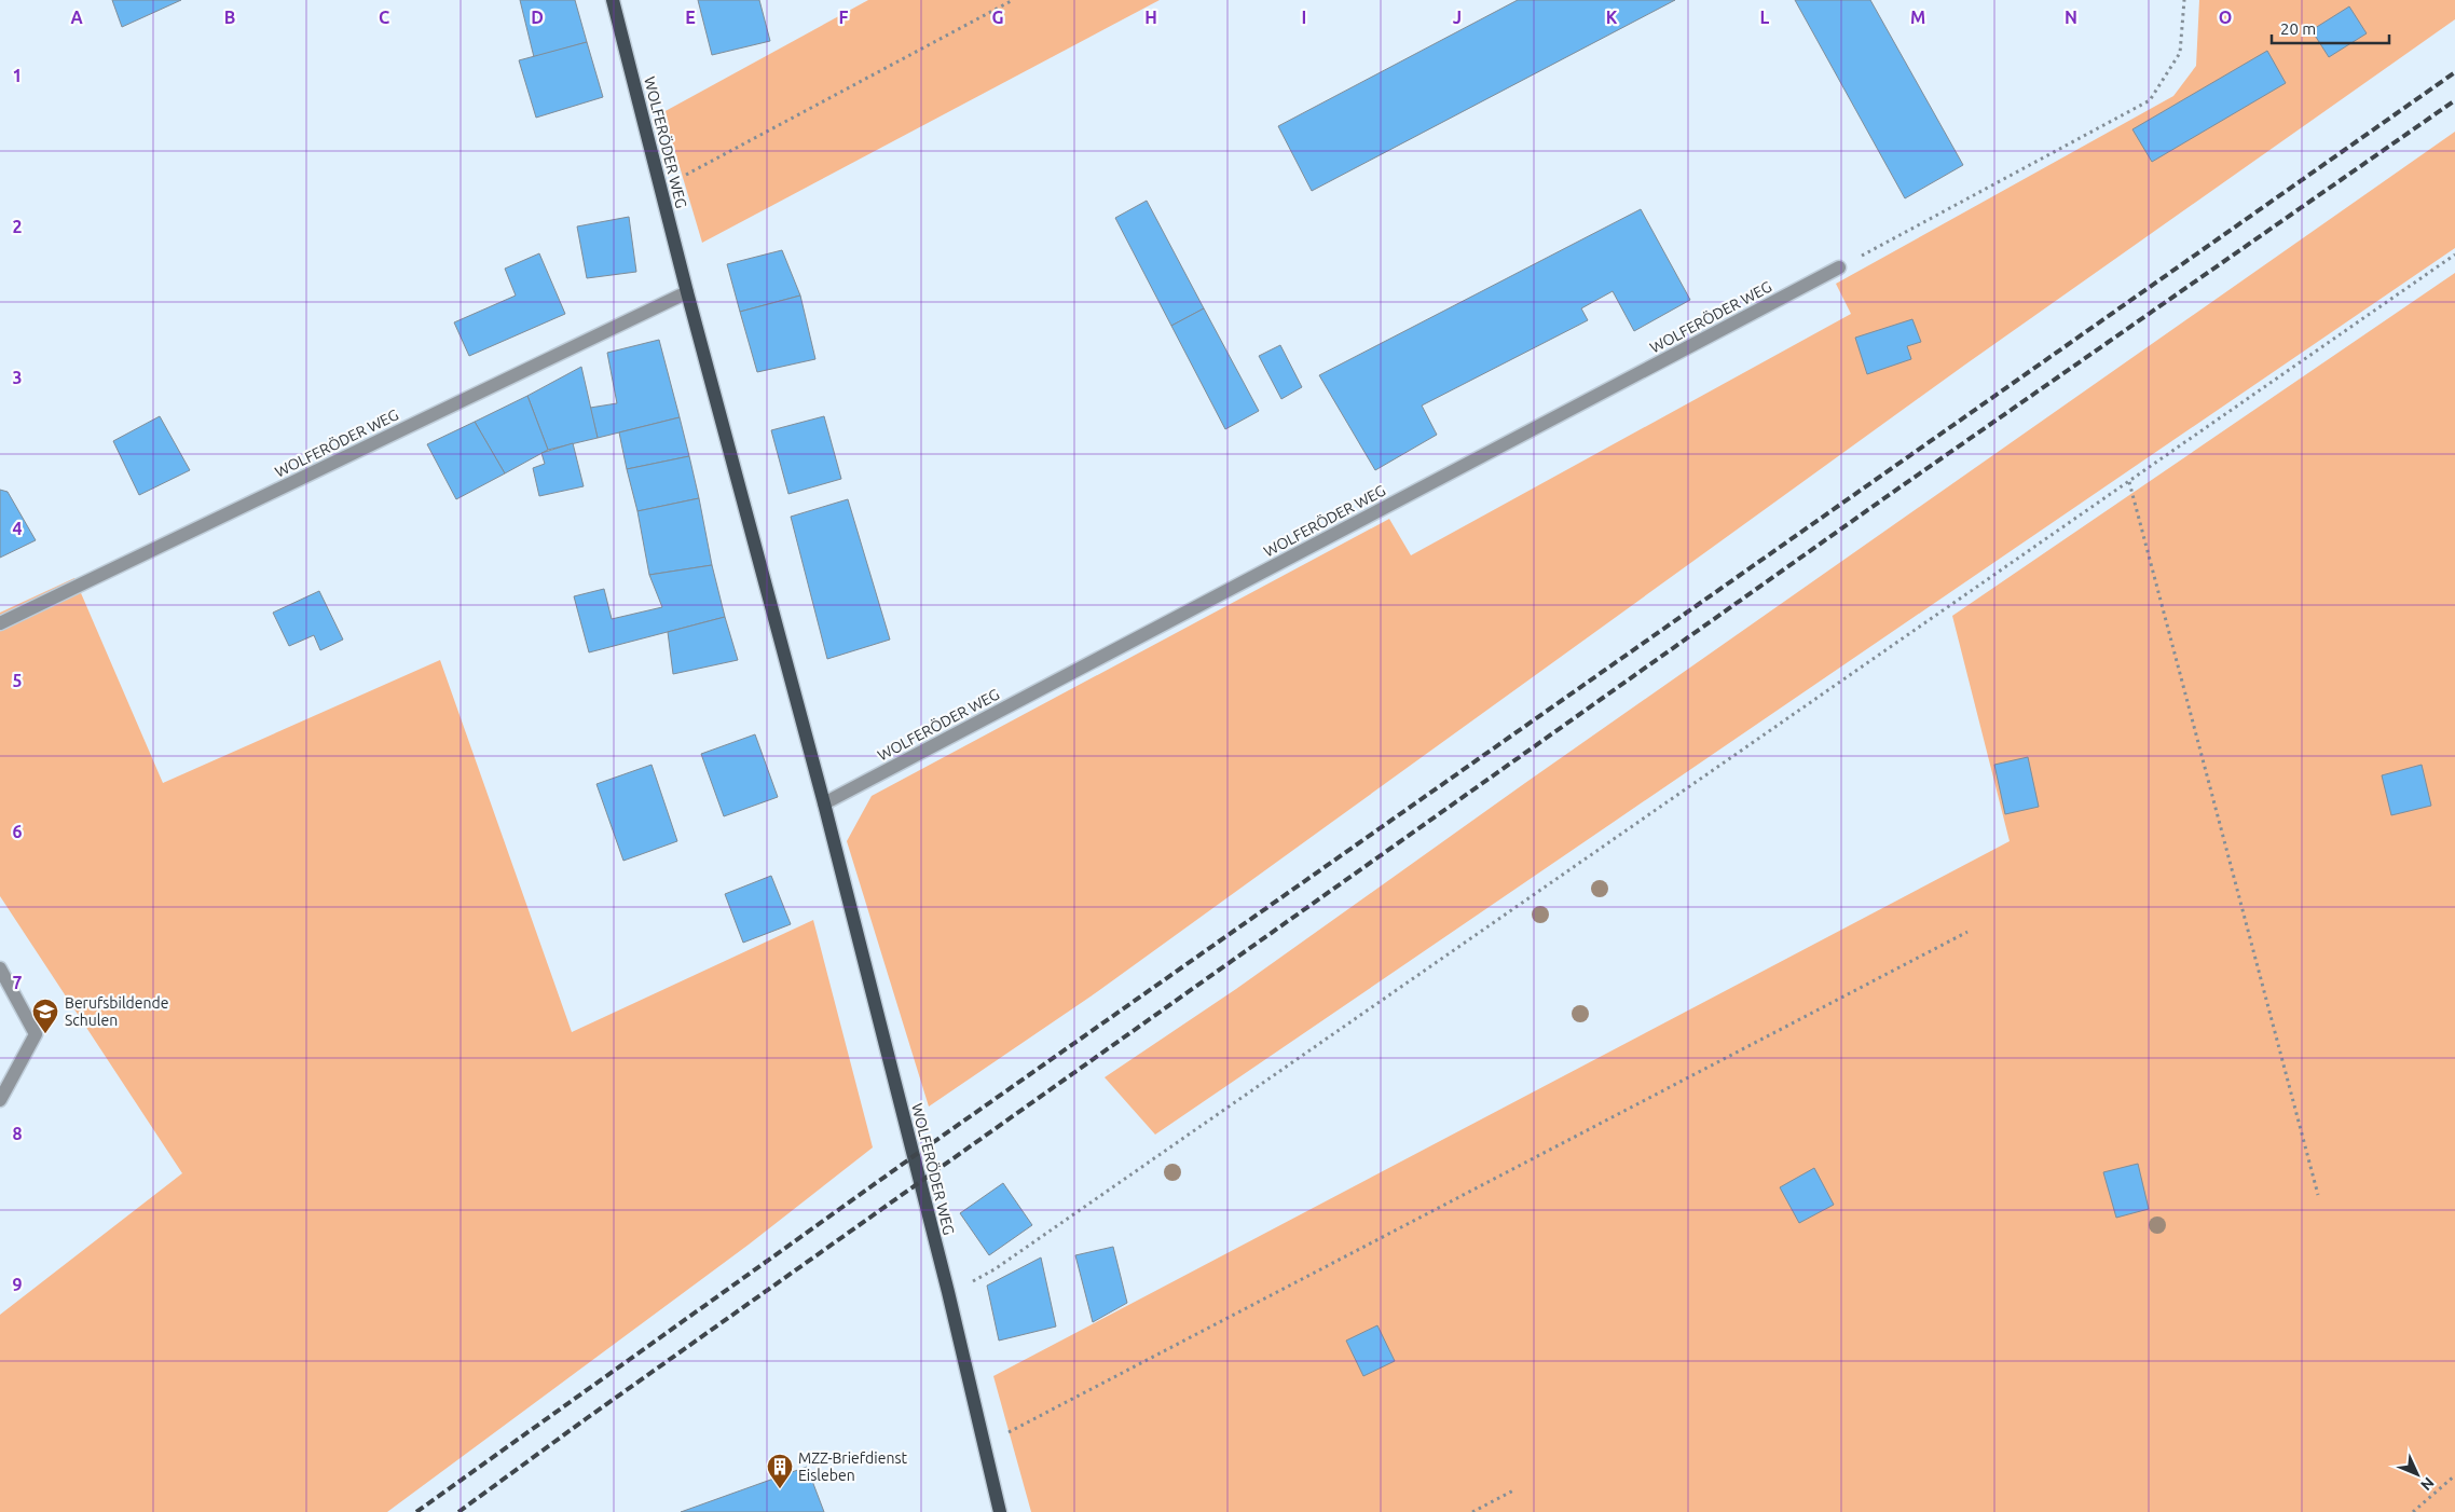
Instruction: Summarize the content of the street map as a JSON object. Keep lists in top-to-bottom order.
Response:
{
  "streets": {
    "main road": ["WOLFERÖDER WEG"]
  },
  "places": {
    "school or university": ["Berufsbildende Schulen"],
    "building": ["MZZ-Briefdienst Eisleben"]
  },
  "scale_bar": "20 m",
  "north": "bottom right",
  "grid": {
    "columns": [
      "A",
      "B",
      "C",
      "D",
      "E",
      "F",
      "G",
      "H",
      "I",
      "J",
      "K",
      "L",
      "M",
      "N",
      "O"
    ],
    "rows": [
      "1",
      "2",
      "3",
      "4",
      "5",
      "6",
      "7",
      "8",
      "9"
    ]
  }
}
